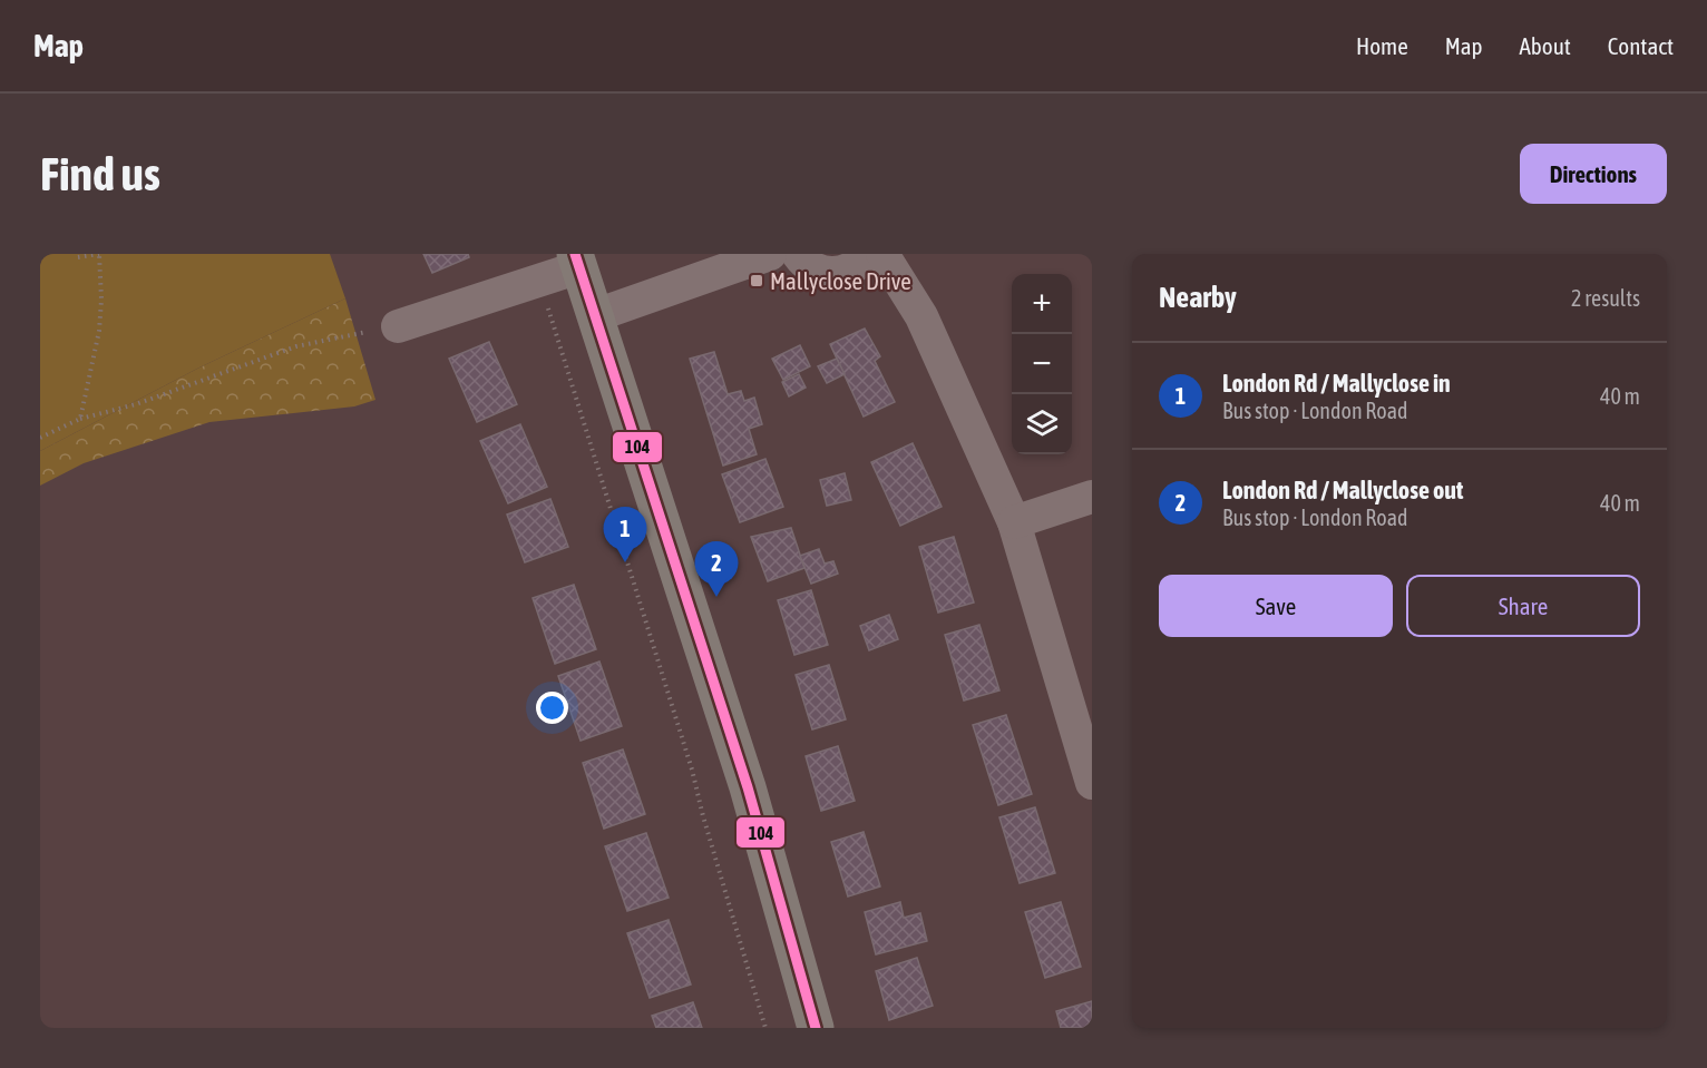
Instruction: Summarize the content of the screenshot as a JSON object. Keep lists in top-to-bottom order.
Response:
{
  "places": {
    "transit": ["Mallyclose Drive"]
  },
  "lines": ["transit line 104"],
  "page": {
    "header": "Map",
    "nav": [
      "Home",
      "Map",
      "About",
      "Contact"
    ],
    "buttons": [
      "Directions",
      ["Save", "Share"]
    ],
    "title": "Find us",
    "heading": ["Nearby", "2 results"],
    "map_buttons": ["+", "−"],
    "list": [
      {
        "mark": "1",
        "name": "London Rd / Mallyclose in",
        "note": "Bus stop · London Road",
        "value": "40 m"
      },
      {
        "mark": "2",
        "name": "London Rd / Mallyclose out",
        "note": "Bus stop · London Road",
        "value": "40 m"
      }
    ],
    "pins": ["1", "2"]
  }
}
